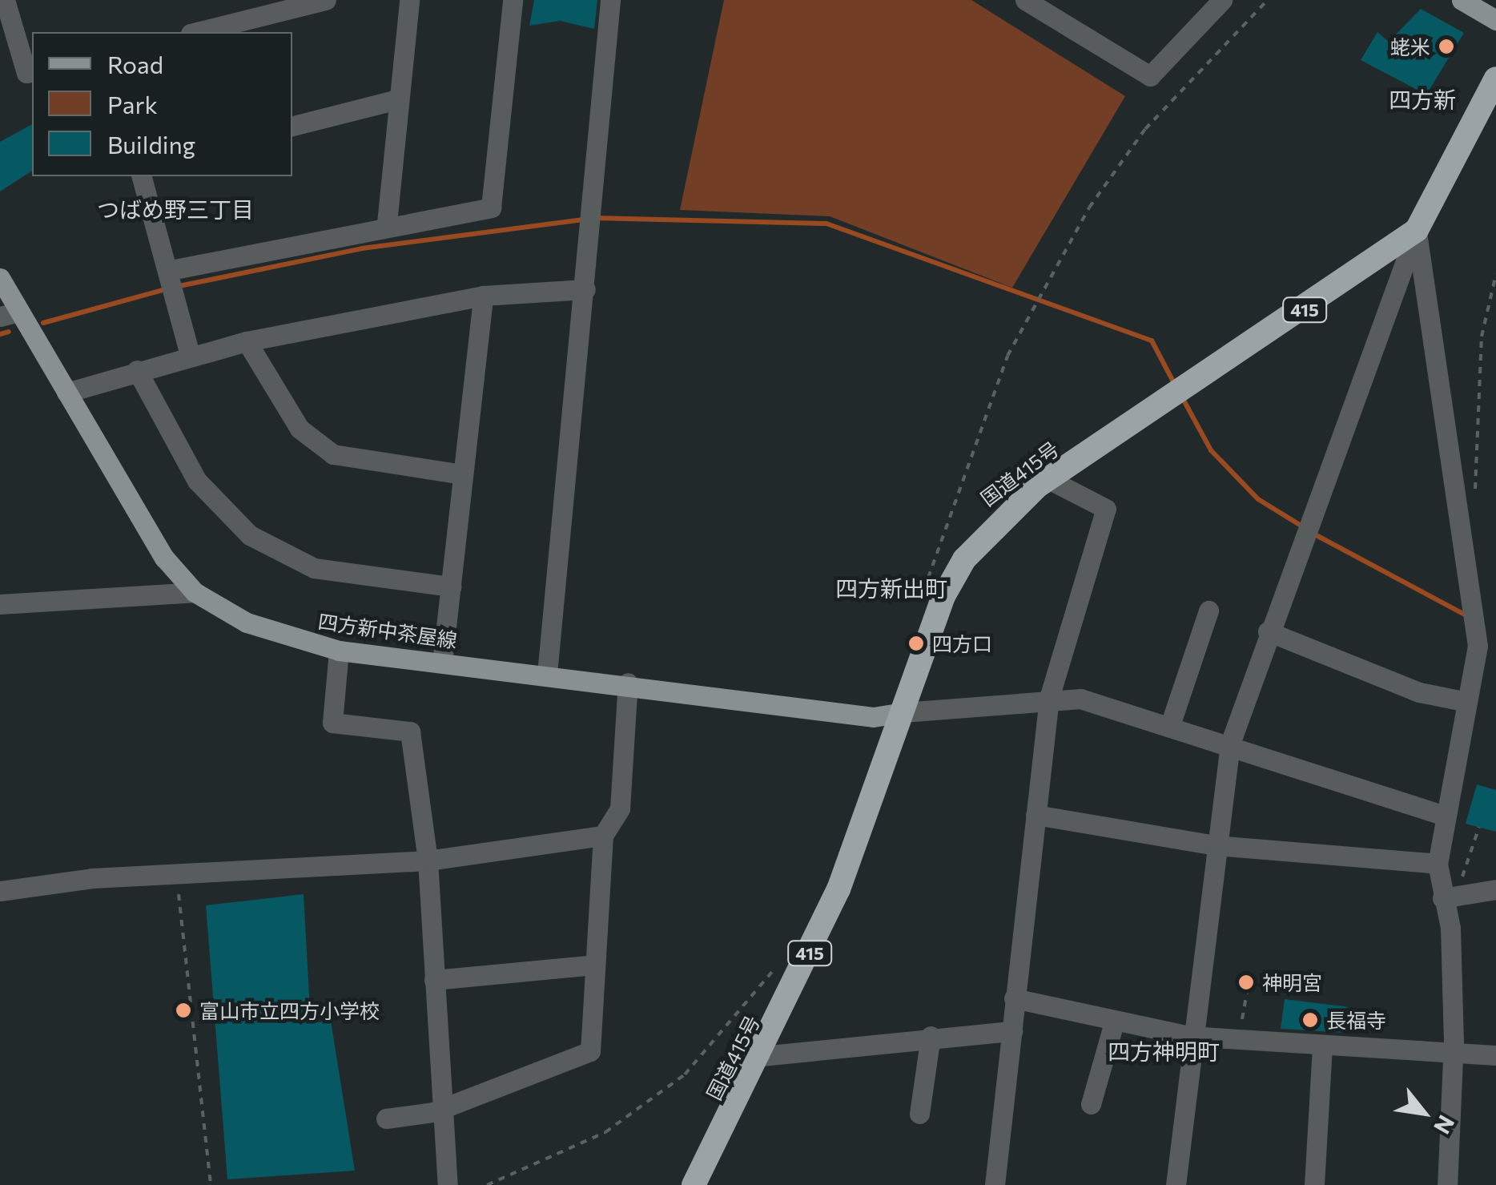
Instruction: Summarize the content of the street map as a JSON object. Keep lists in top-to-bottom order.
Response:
{
  "streets": {
    "highway": ["415", "国道415号"],
    "main road": ["四方新中茶屋線"]
  },
  "crossings": [
    ["国道415号", "四方新中茶屋線"]
  ],
  "districts": [
    "四方新",
    "つばめ野三丁目",
    "四方新出町",
    "四方神明町"
  ],
  "places": [
    "蛯米",
    "四方口",
    "神明宮",
    "富山市立四方小学校",
    "長福寺"
  ],
  "legend": ["Road", "Park", "Building"],
  "north": "bottom right"
}
